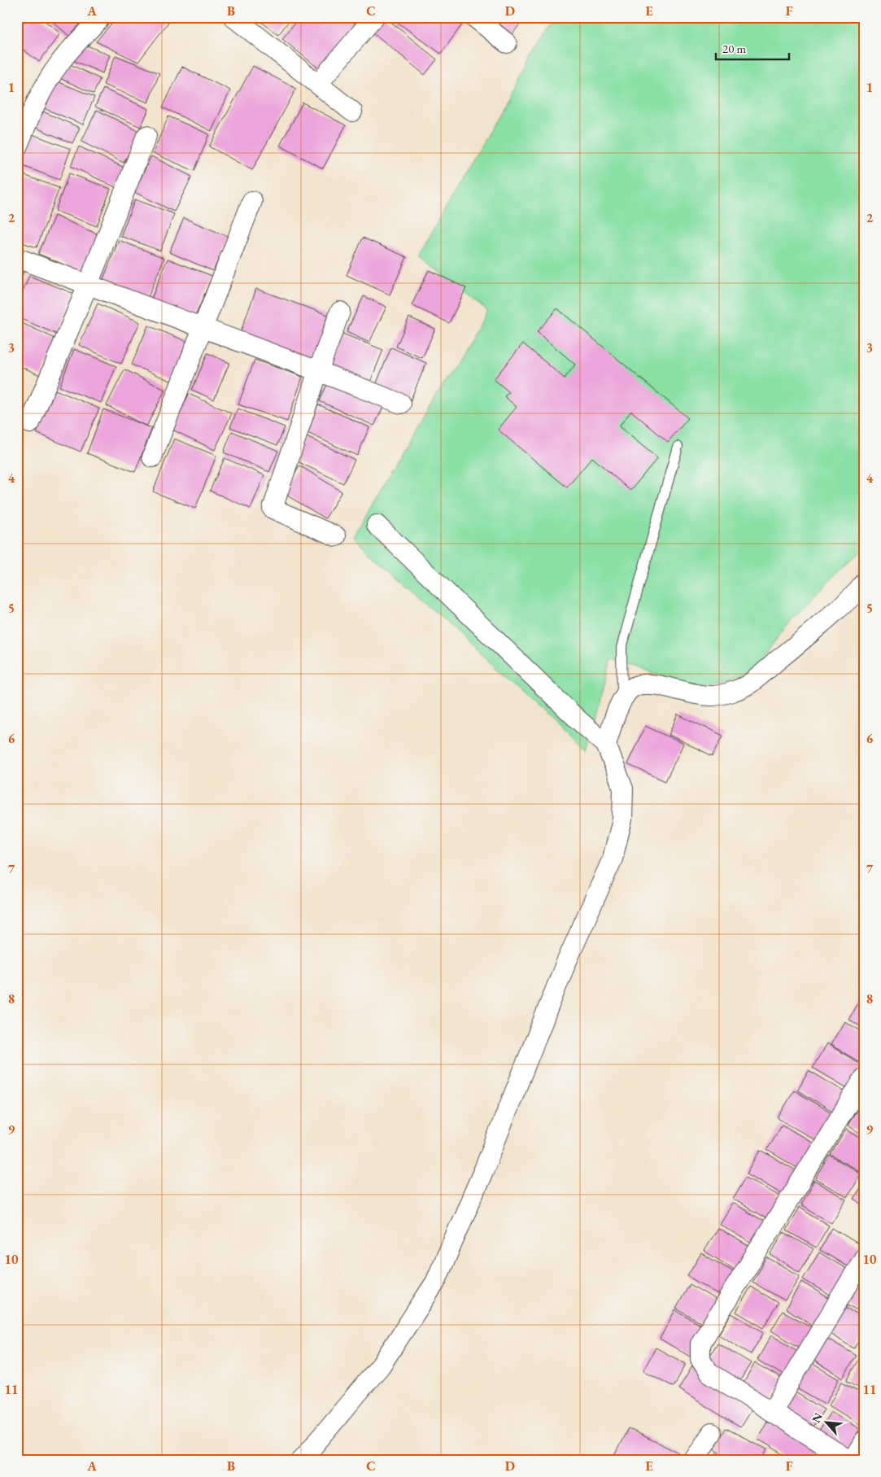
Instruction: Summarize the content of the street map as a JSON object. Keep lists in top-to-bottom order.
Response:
{
  "scale_bar": "20 m",
  "north": "top left",
  "grid": {
    "columns": [
      "A",
      "B",
      "C",
      "D",
      "E",
      "F"
    ],
    "rows": [
      "1",
      "2",
      "3",
      "4",
      "5",
      "6",
      "7",
      "8",
      "9",
      "10",
      "11"
    ]
  }
}
